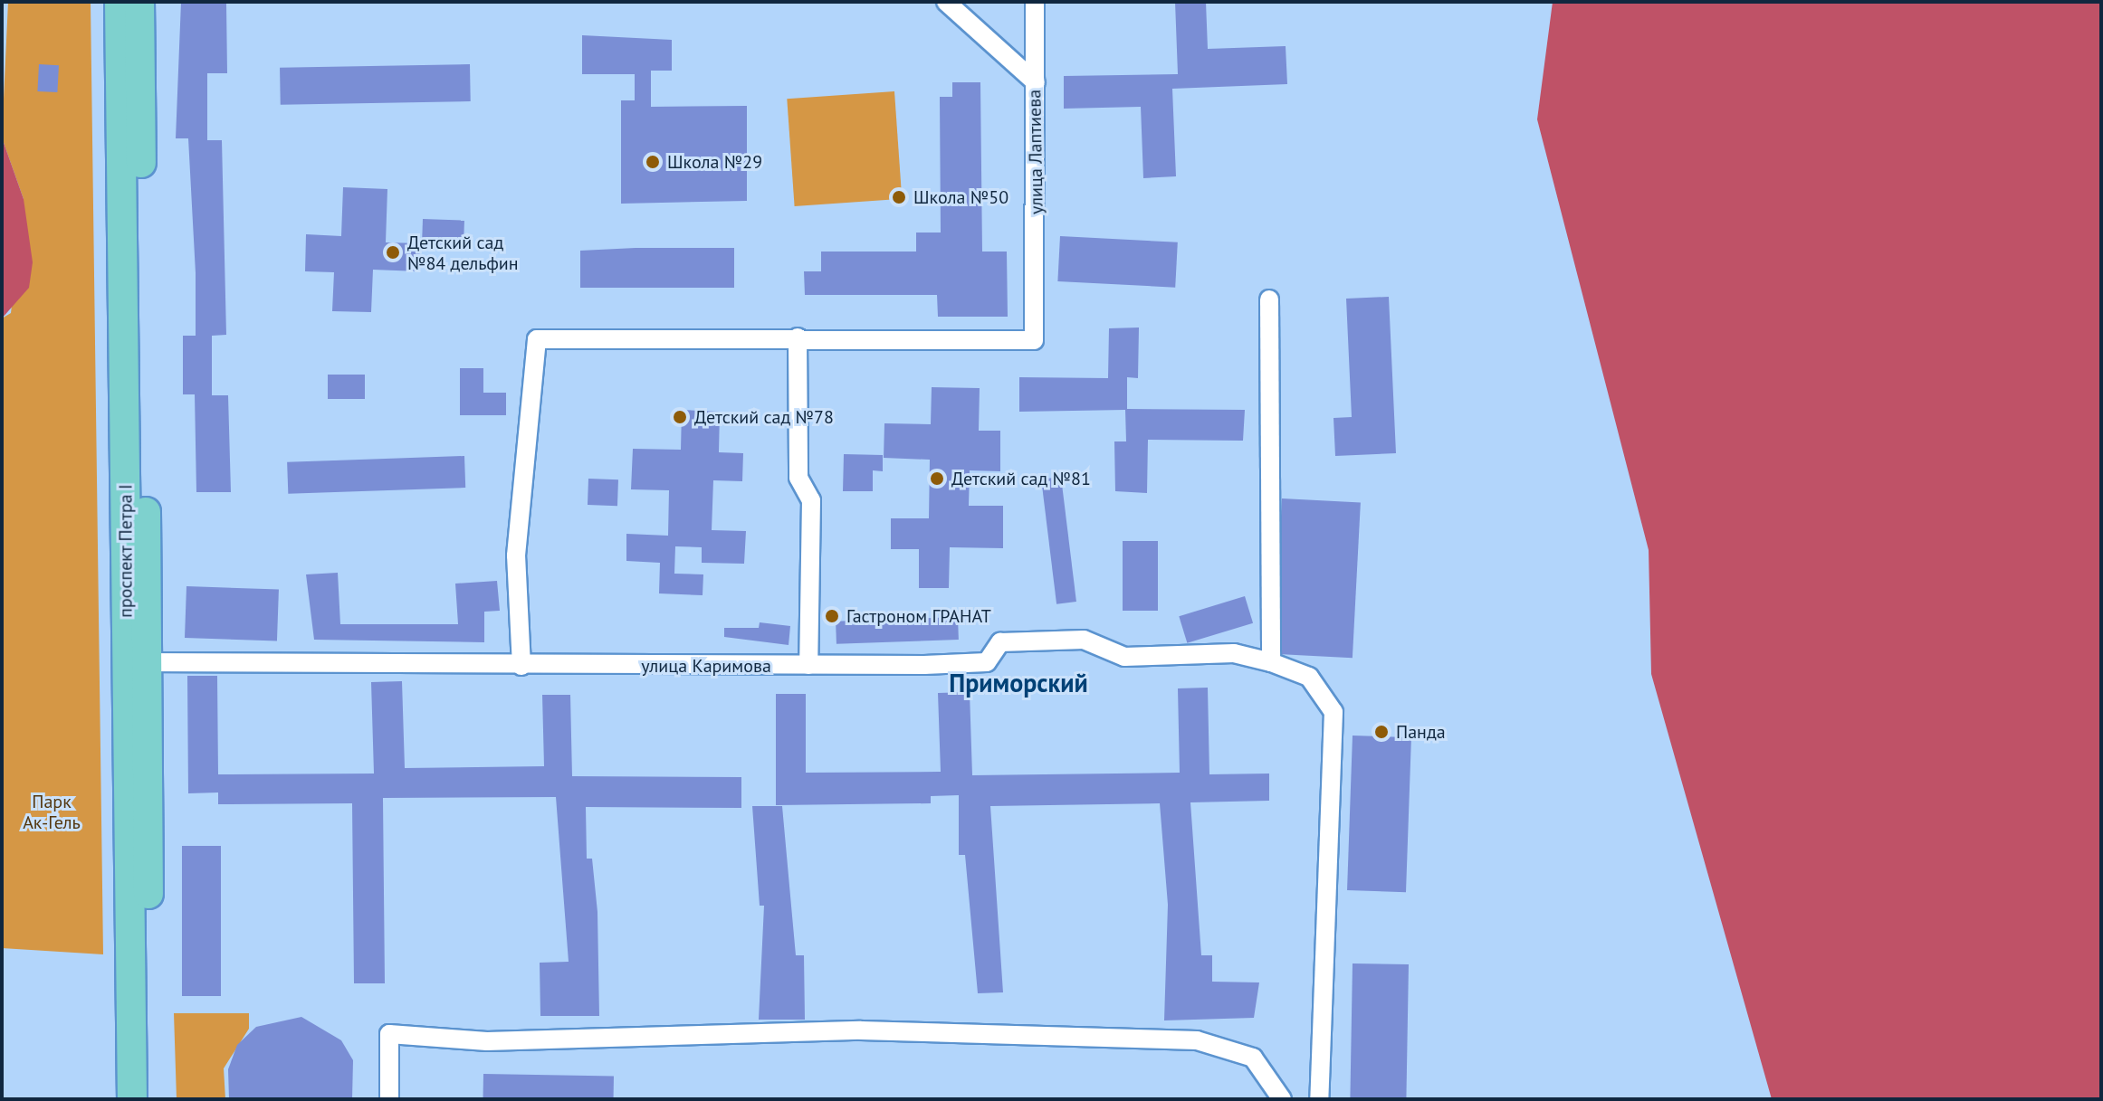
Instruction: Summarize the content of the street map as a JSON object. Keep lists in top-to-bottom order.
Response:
{
  "streets": {
    "main road": ["проспект Петра I"],
    "street": ["улица Лаптиева", "улица Каримова"]
  },
  "crossings": [
    ["проспект Петра I", "улица Каримова"]
  ],
  "districts": ["Приморский"],
  "parks": ["Парк Ак-Гель"],
  "places": [
    "Школа №29",
    "Школа №50",
    "Детский сад №84 дельфин",
    "Детский сад №78",
    "Детский сад №81",
    "Гастроном ГРАНАТ",
    "Панда"
  ]
}
